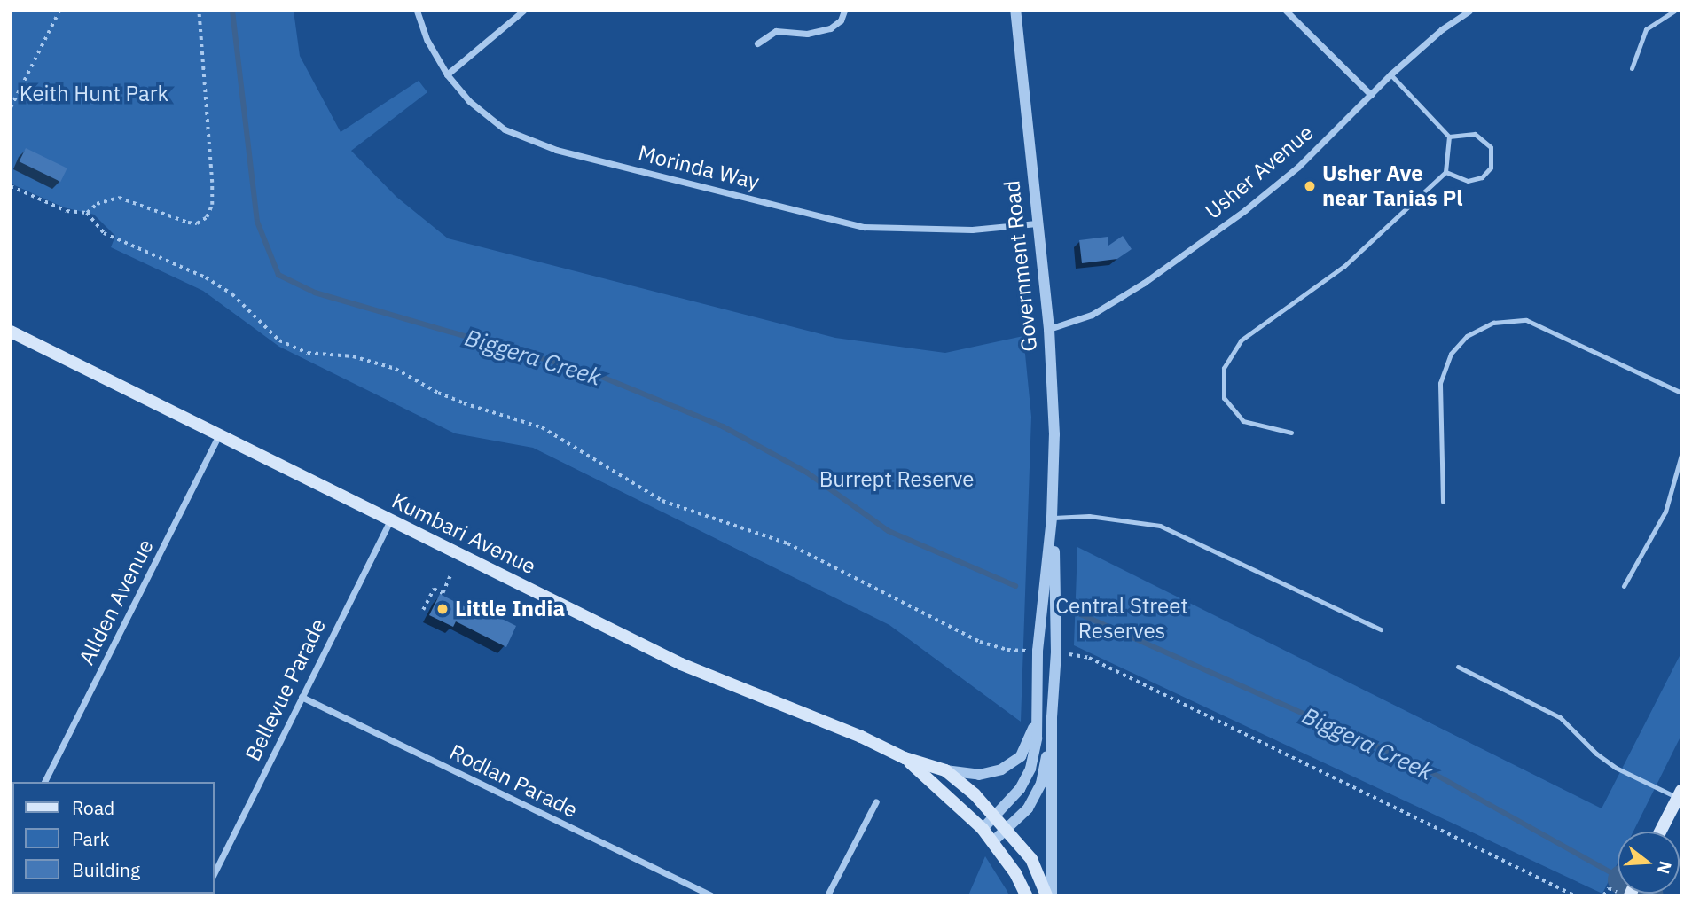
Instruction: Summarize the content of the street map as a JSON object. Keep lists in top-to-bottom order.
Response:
{
  "streets": {
    "main road": ["Kumbari Avenue"],
    "street": [
      "Morinda Way",
      "Usher Avenue",
      "Government Road",
      "Allden Avenue",
      "Bellevue Parade",
      "Rodlan Parade"
    ]
  },
  "crossings": [
    ["Morinda Way", "Government Road"],
    ["Usher Avenue", "Government Road"],
    ["Government Road", "Kumbari Avenue"],
    ["Kumbari Avenue", "Allden Avenue"],
    ["Kumbari Avenue", "Bellevue Parade"],
    ["Bellevue Parade", "Rodlan Parade"]
  ],
  "water": ["Biggera Creek"],
  "parks": ["Keith Hunt Park", "Burrept Reserve", "Central Street Reserves"],
  "places": ["Usher Ave near Tanias Pl", "Little India"],
  "legend": ["Road", "Park", "Building"],
  "north": "right"
}
